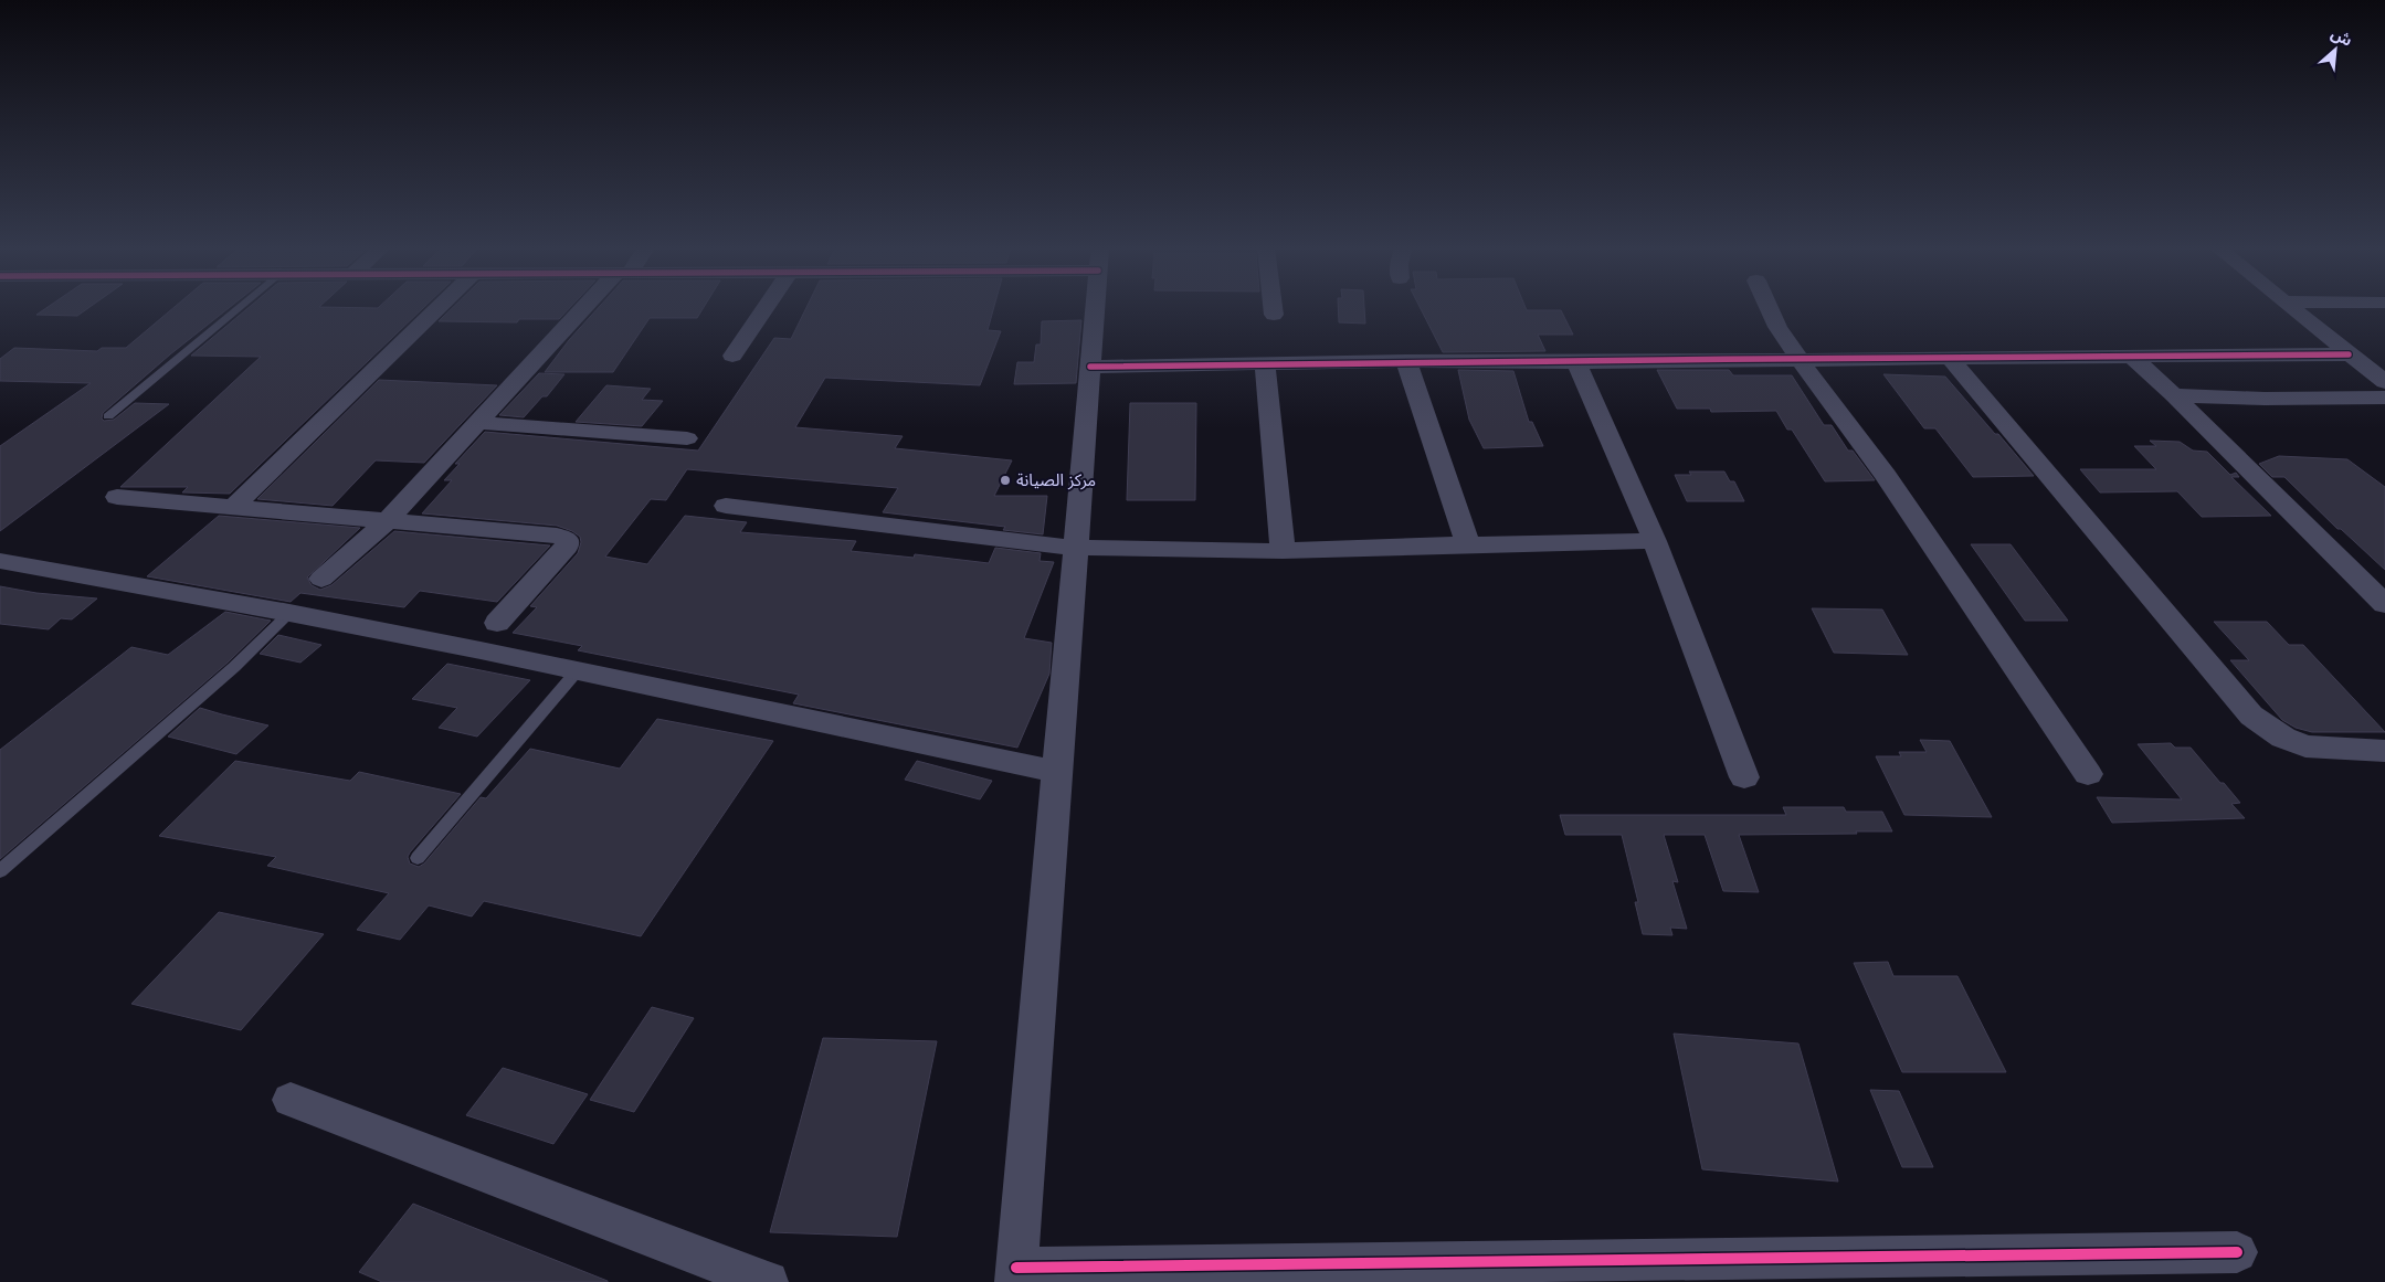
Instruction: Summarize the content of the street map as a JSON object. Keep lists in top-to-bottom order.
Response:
{
  "places": ["مركز الصيانة"],
  "north": "top right"
}
